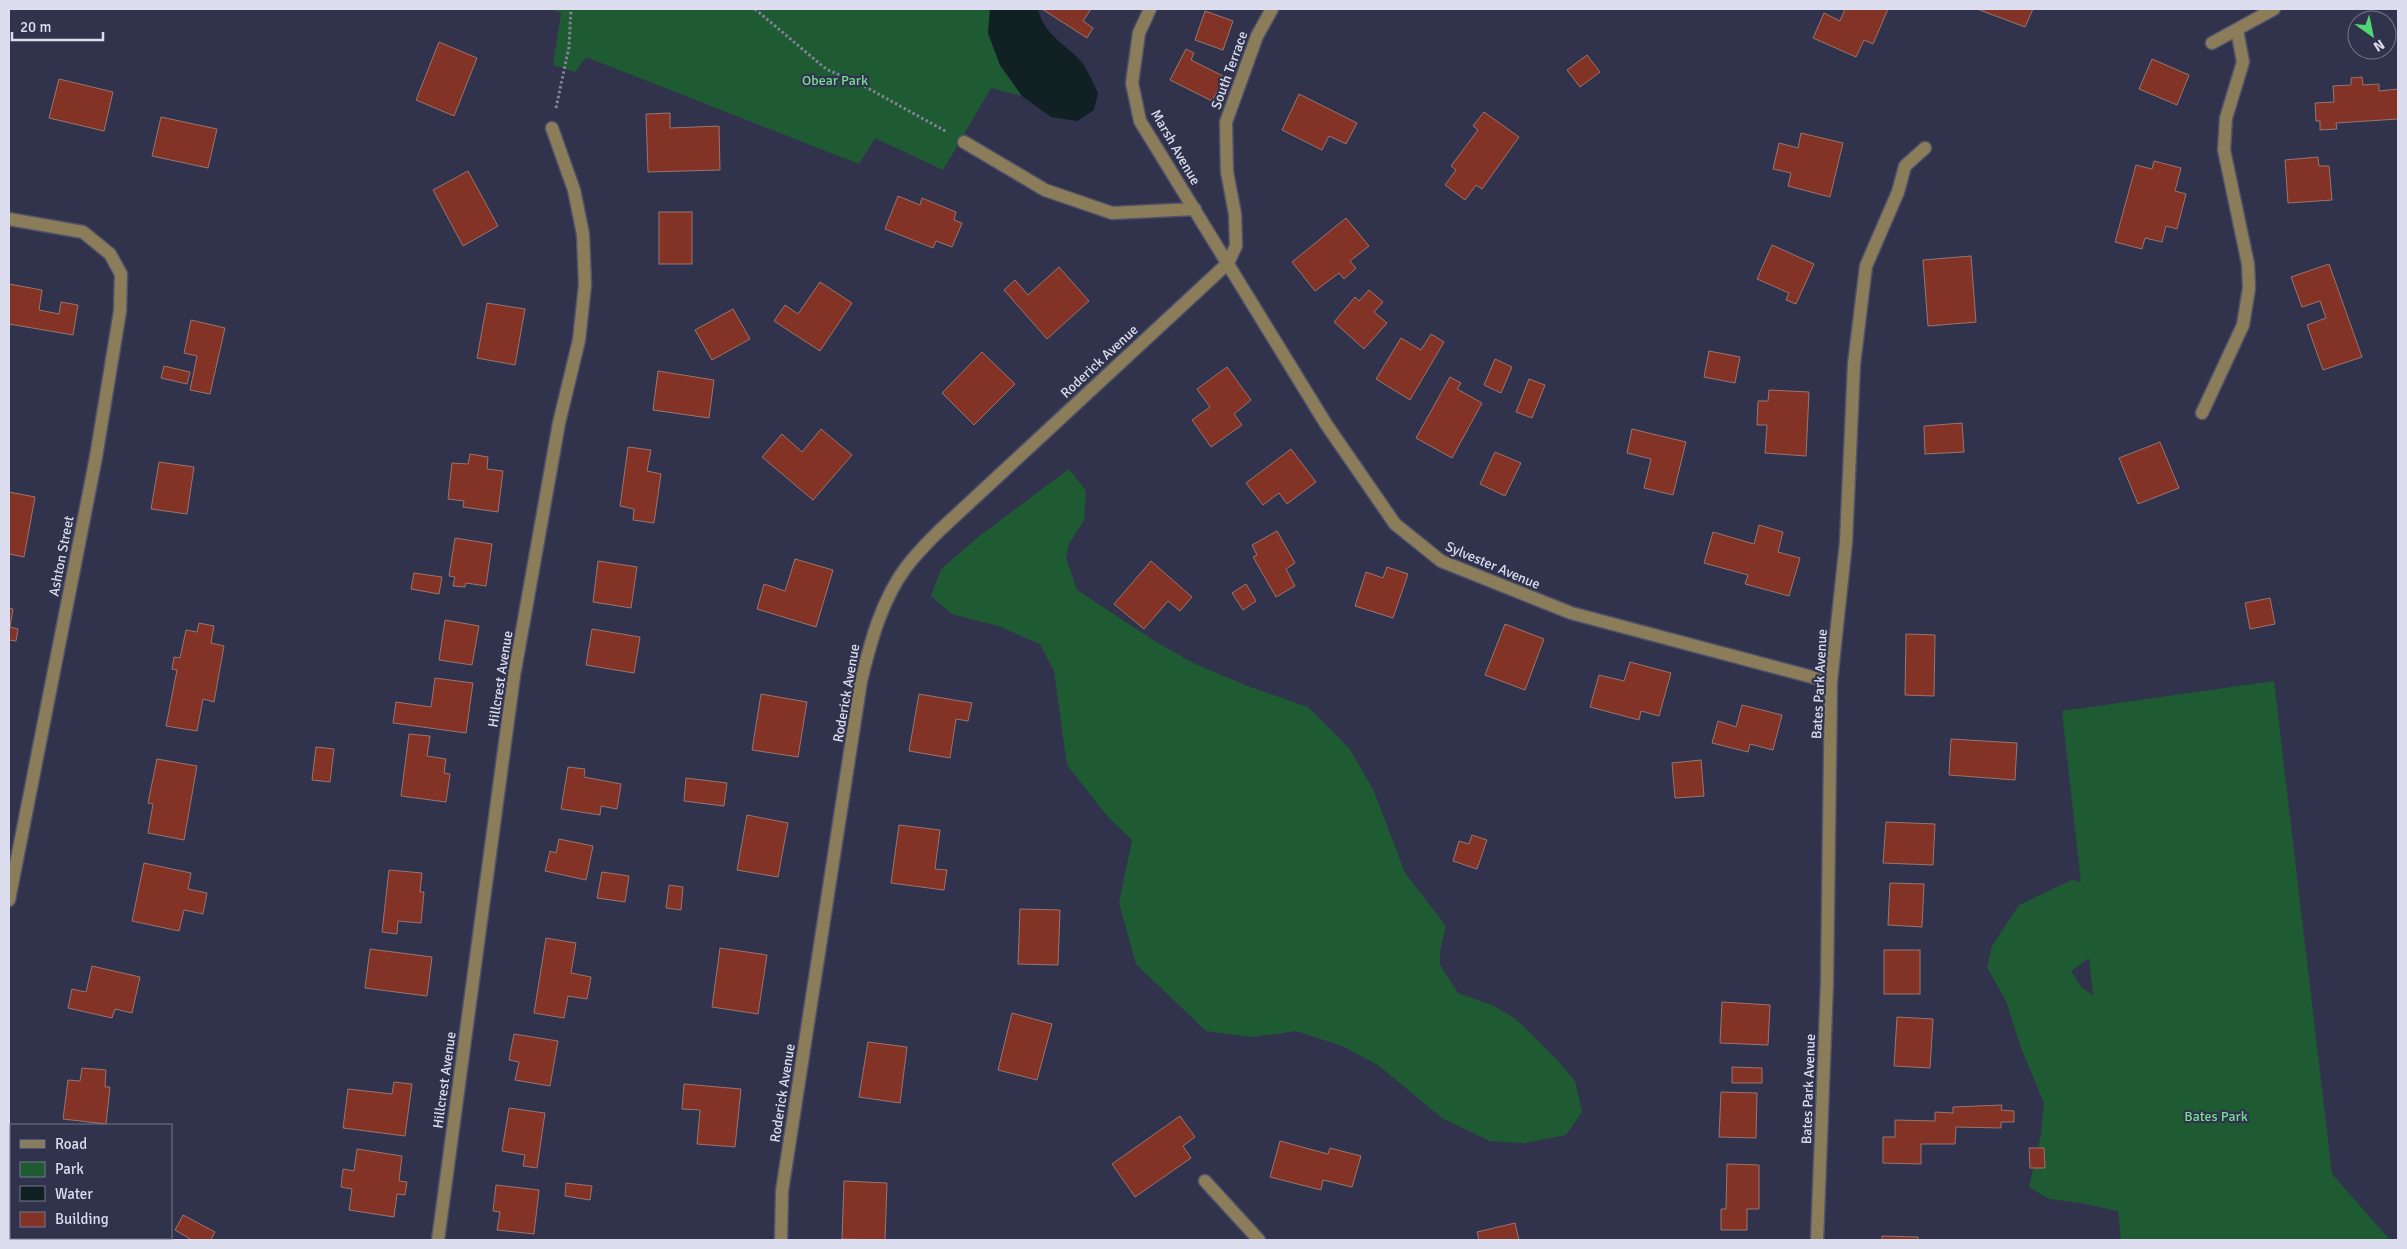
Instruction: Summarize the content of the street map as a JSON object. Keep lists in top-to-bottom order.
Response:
{
  "streets": {
    "street": [
      "South Terrace",
      "Marsh Avenue",
      "Roderick Avenue",
      "Ashton Street",
      "Sylvester Avenue",
      "Hillcrest Avenue",
      "Bates Park Avenue"
    ]
  },
  "crossings": [
    ["South Terrace", "Marsh Avenue"],
    ["South Terrace", "Roderick Avenue"],
    ["South Terrace", "Sylvester Avenue"],
    ["Marsh Avenue", "Roderick Avenue"],
    ["Marsh Avenue", "Sylvester Avenue"],
    ["Roderick Avenue", "Sylvester Avenue"],
    ["Sylvester Avenue", "Bates Park Avenue"]
  ],
  "parks": ["Obear Park", "Bates Park"],
  "legend": [
    "Road",
    "Park",
    "Water",
    "Building"
  ],
  "scale_bar": "20 m",
  "north": "bottom right"
}
